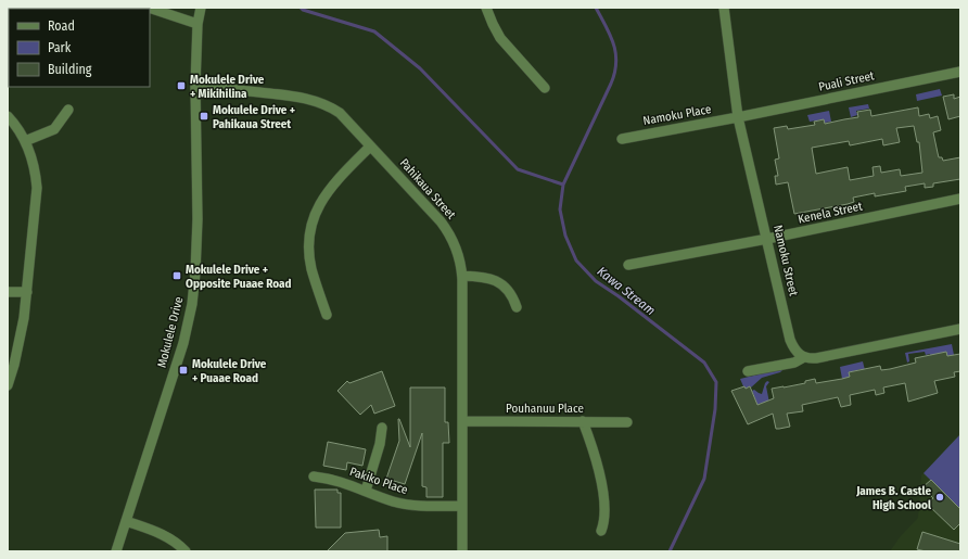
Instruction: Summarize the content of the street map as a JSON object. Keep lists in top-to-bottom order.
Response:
{
  "streets": {
    "street": [
      "Puali Street",
      "Namoku Place",
      "Pahikaua Street",
      "Kenela Street",
      "Namoku Street",
      "Mokulele Drive",
      "Pouhanuu Place",
      "Pakiko Place"
    ]
  },
  "crossings": [
    ["Puali Street", "Namoku Place"],
    ["Puali Street", "Namoku Street"],
    ["Namoku Place", "Namoku Street"],
    ["Pahikaua Street", "Mokulele Drive"],
    ["Pahikaua Street", "Pouhanuu Place"],
    ["Pahikaua Street", "Pakiko Place"],
    ["Kenela Street", "Namoku Street"]
  ],
  "water": ["Kawa Stream"],
  "places": {
    "transit": [
      "Mokulele Drive + Mikihilina",
      "Mokulele Drive + Pahikaua Street",
      "Mokulele Drive + Opposite Puaae Road",
      "Mokulele Drive + Puaae Road"
    ],
    "other": ["James B. Castle High School"]
  },
  "legend": ["Road", "Park", "Building"]
}
